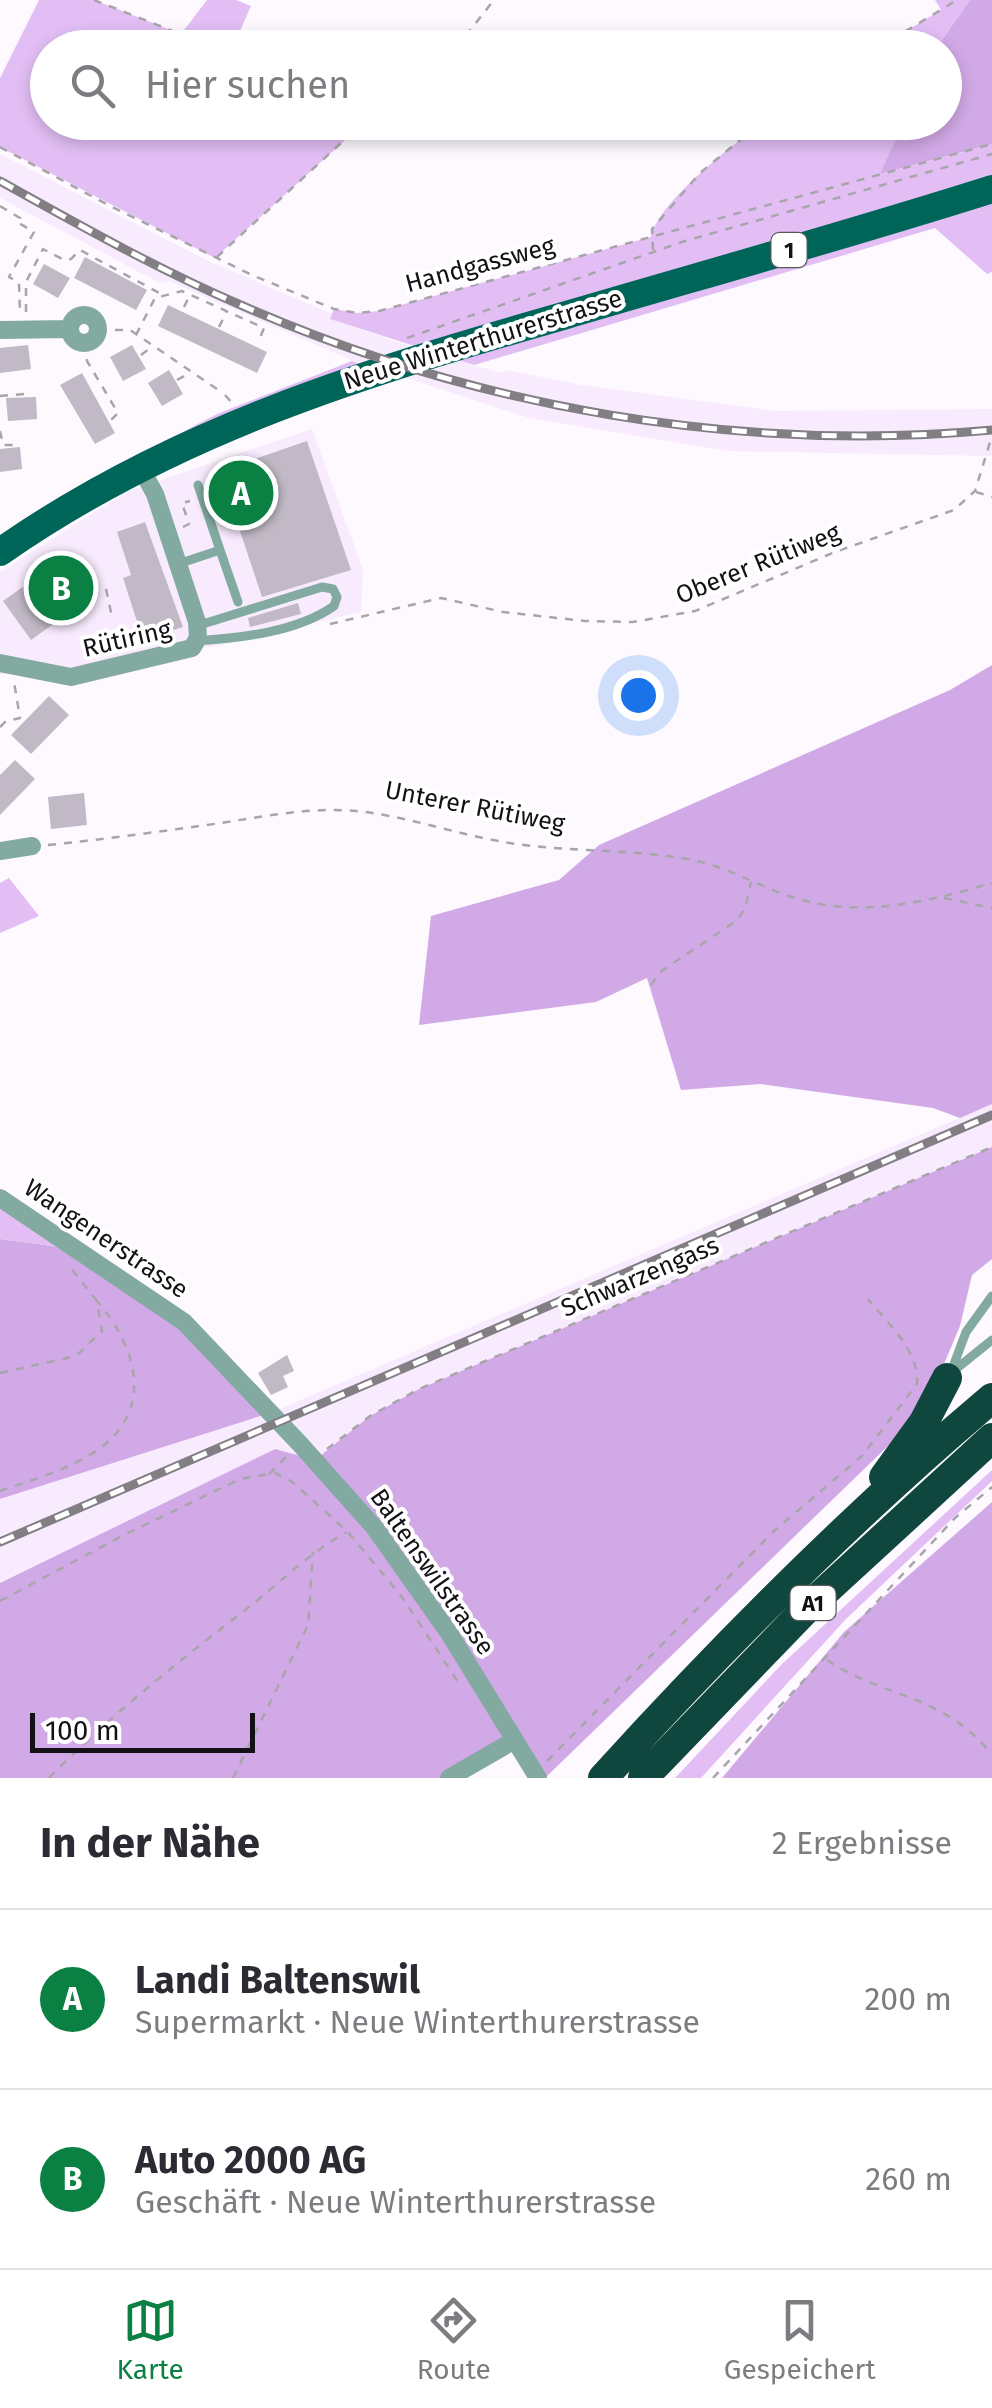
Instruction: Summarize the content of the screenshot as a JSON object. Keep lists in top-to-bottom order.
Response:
{
  "streets": {
    "highway": ["A1"],
    "main road": ["1", "Neue Winterthurerstrasse"],
    "street": ["Rütiring", "Wangenerstrasse", "Baltenswilstrasse"],
    "path": [
      "Handgassweg",
      "Oberer Rütiweg",
      "Unterer Rütiweg",
      "Schwarzengass"
    ]
  },
  "crossings": [
    ["Neue Winterthurerstrasse", "Rütiring"],
    ["Wangenerstrasse", "Baltenswilstrasse"],
    ["Schwarzengass", "Baltenswilstrasse"]
  ],
  "scale_bar": "100 m",
  "page": {
    "search": "Hier suchen",
    "pins": ["A", "B"],
    "scale": "100 m",
    "heading": ["In der Nähe", "2 Ergebnisse"],
    "list": [
      {
        "mark": "A",
        "name": "Landi Baltenswil",
        "note": "Supermarkt · Neue Winterthurerstrasse",
        "value": "200 m"
      },
      {
        "mark": "B",
        "name": "Auto 2000 AG",
        "note": "Geschäft · Neue Winterthurerstrasse",
        "value": "260 m"
      }
    ],
    "nav": ["Karte", "Route", "Gespeichert"]
  }
}
